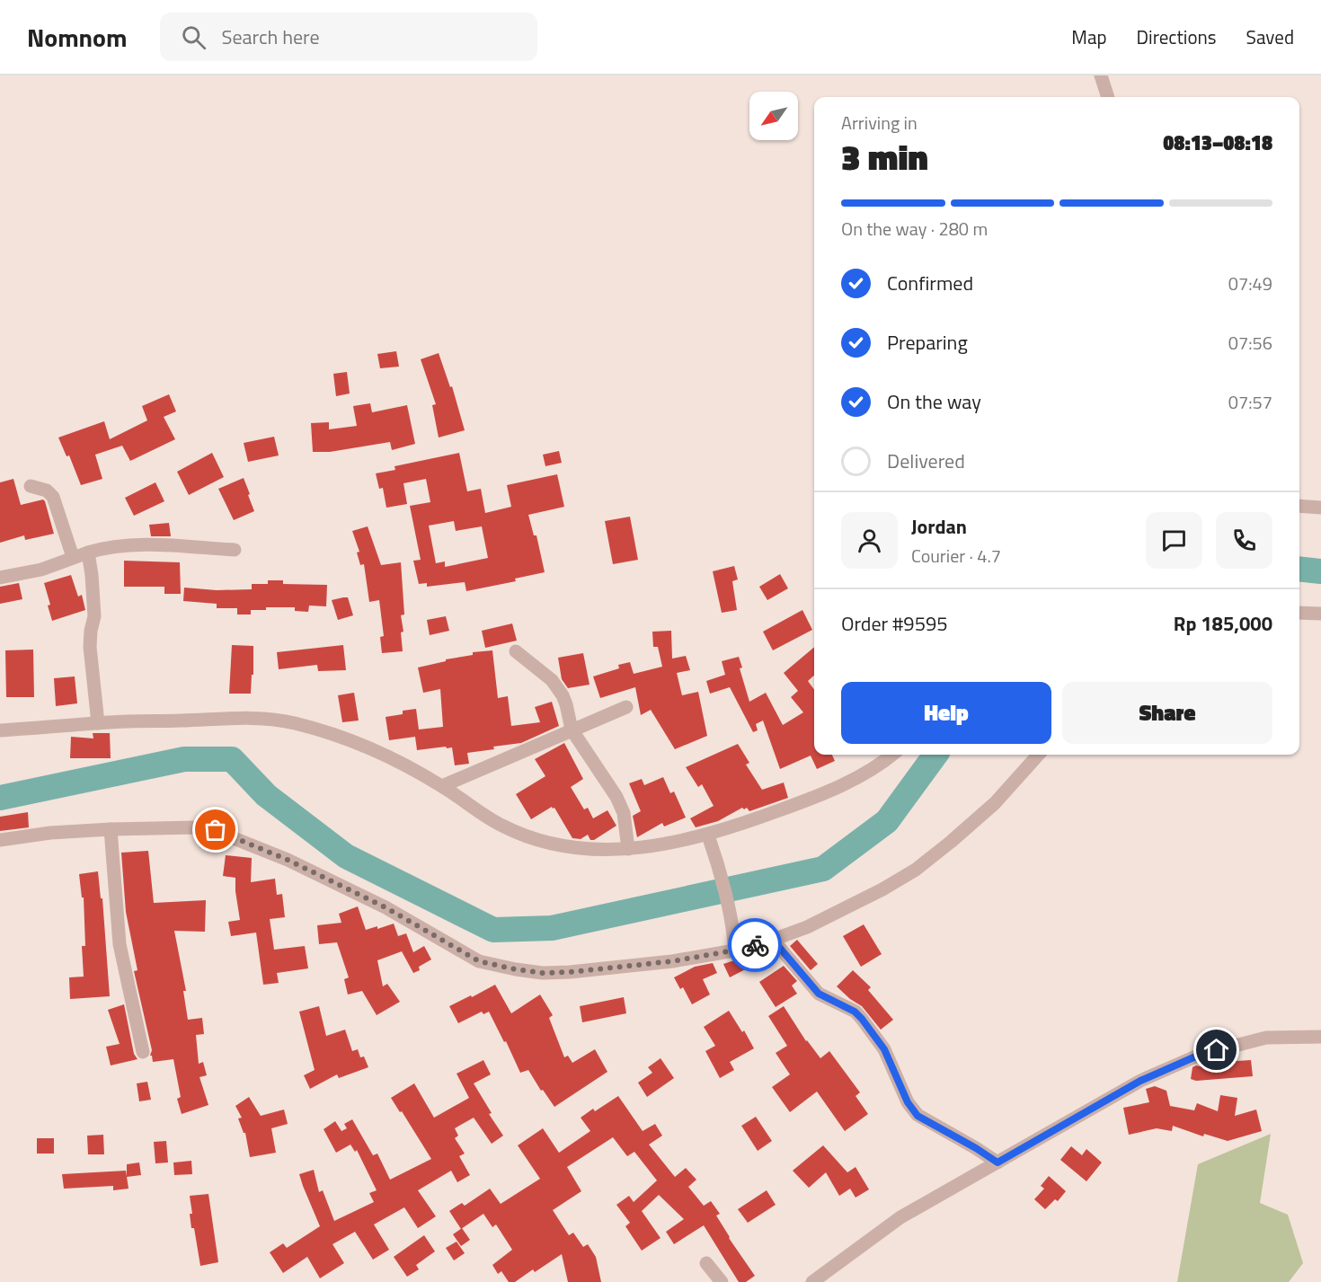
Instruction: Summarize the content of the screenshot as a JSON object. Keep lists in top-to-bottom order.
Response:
{
  "north": "bottom left",
  "page": {
    "header": "Nomnom",
    "search": "Search here",
    "nav": ["Map", "Directions", "Saved"],
    "heading": ["3 min", "Arriving in", "08:13–08:18"],
    "panel": [
      "Jordan",
      "Courier · 4.7",
      "Order #9595",
      "Rp 185,000"
    ],
    "bar": "On the way · 280 m",
    "list": [
      ["Confirmed", "07:49"],
      ["Preparing", "07:56"],
      ["On the way", "07:57"],
      "Delivered"
    ],
    "buttons": ["Help", "Share"]
  }
}
